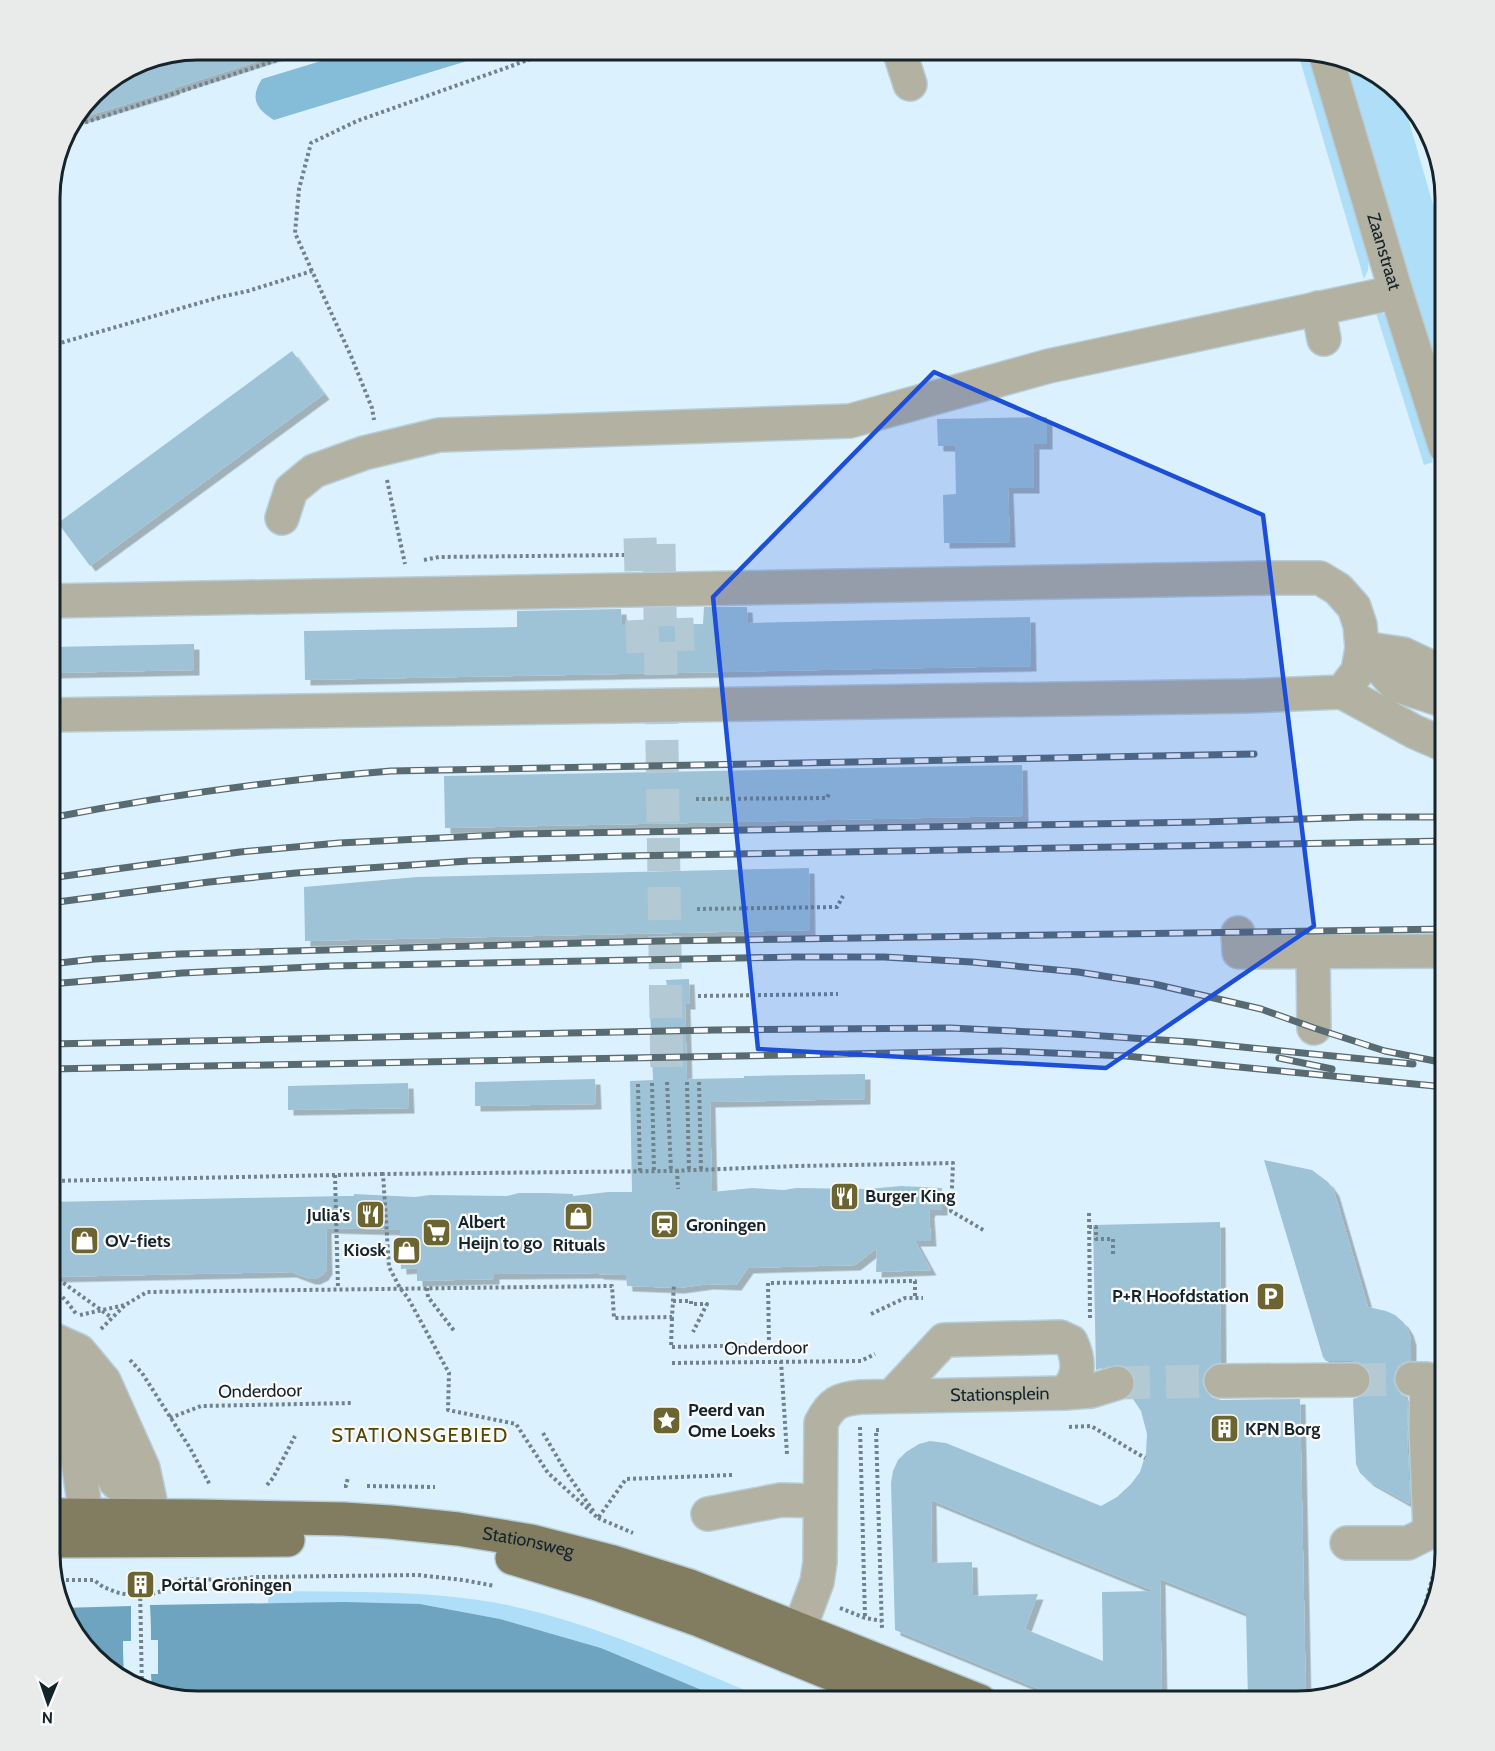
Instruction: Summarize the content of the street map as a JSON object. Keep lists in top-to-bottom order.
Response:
{
  "streets": {
    "main road": ["Stationsweg"],
    "street": ["Zaanstraat", "Stationsplein"],
    "path": ["Onderdoor"]
  },
  "crossings": [
    ["Stationsplein", "Stationsweg"]
  ],
  "districts": ["STATIONSGEBIED"],
  "places": {
    "restaurant": ["Burger King", "Julia's"],
    "shop": ["Rituals", "OV-fiets", "Kiosk"],
    "station": ["Groningen"],
    "supermarket": ["Albert Heijn to go"],
    "parking": ["P+R Hoofdstation"],
    "place": ["Peerd van Ome Loeks"],
    "building": ["KPN Borg", "Portal Groningen"]
  },
  "north": "bottom"
}
